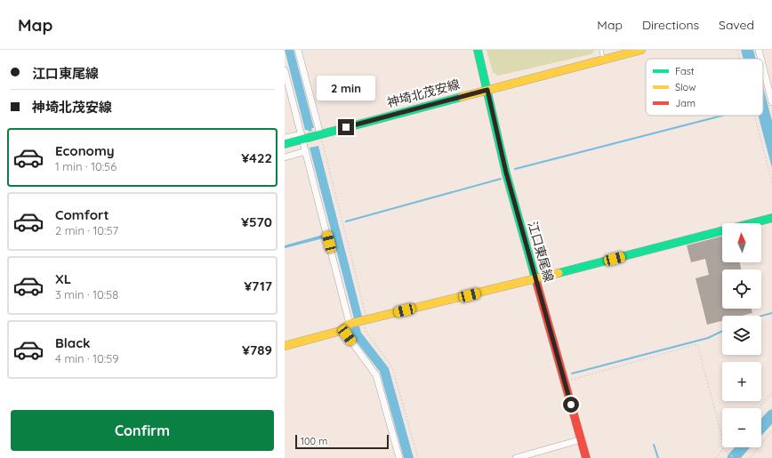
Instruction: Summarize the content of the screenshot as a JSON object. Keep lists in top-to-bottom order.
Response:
{
  "streets": {
    "street": ["神埼北茂安線", "江口東尾線"]
  },
  "crossings": [
    ["神埼北茂安線", "江口東尾線"]
  ],
  "legend": ["Fast", "Slow", "Jam"],
  "scale_bar": "100 m",
  "north": "top",
  "page": {
    "header": "Map",
    "nav": ["Map", "Directions", "Saved"],
    "banner": ["江口東尾線", "神埼北茂安線"],
    "bubble": "2 min",
    "list": [
      {
        "name": "Economy",
        "note": "1 min · 10:56",
        "value": "¥422"
      },
      {
        "name": "Comfort",
        "note": "2 min · 10:57",
        "value": "¥570"
      },
      {
        "name": "XL",
        "note": "3 min · 10:58",
        "value": "¥717"
      },
      {
        "name": "Black",
        "note": "4 min · 10:59",
        "value": "¥789"
      }
    ],
    "map_buttons": ["+", "−"],
    "buttons": "Confirm",
    "scale": "100 m"
  }
}
